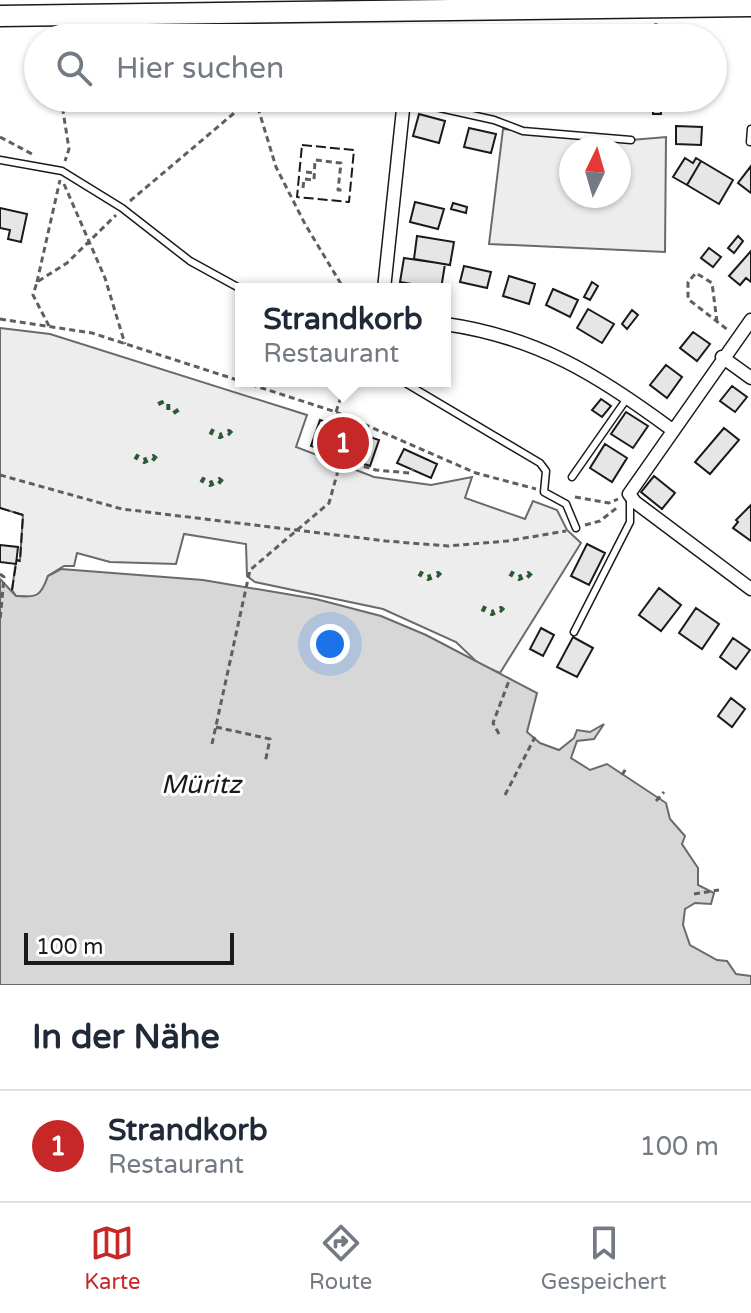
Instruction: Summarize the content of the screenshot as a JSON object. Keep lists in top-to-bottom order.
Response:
{
  "water": ["Müritz"],
  "scale_bar": "100 m",
  "north": "top",
  "page": {
    "search": "Hier suchen",
    "popup": ["Strandkorb", "Restaurant"],
    "pins": "1",
    "scale": "100 m",
    "heading": "In der Nähe",
    "list": [
      {
        "mark": "1",
        "name": "Strandkorb",
        "note": "Restaurant",
        "value": "100 m"
      }
    ],
    "nav": ["Karte", "Route", "Gespeichert"]
  }
}
